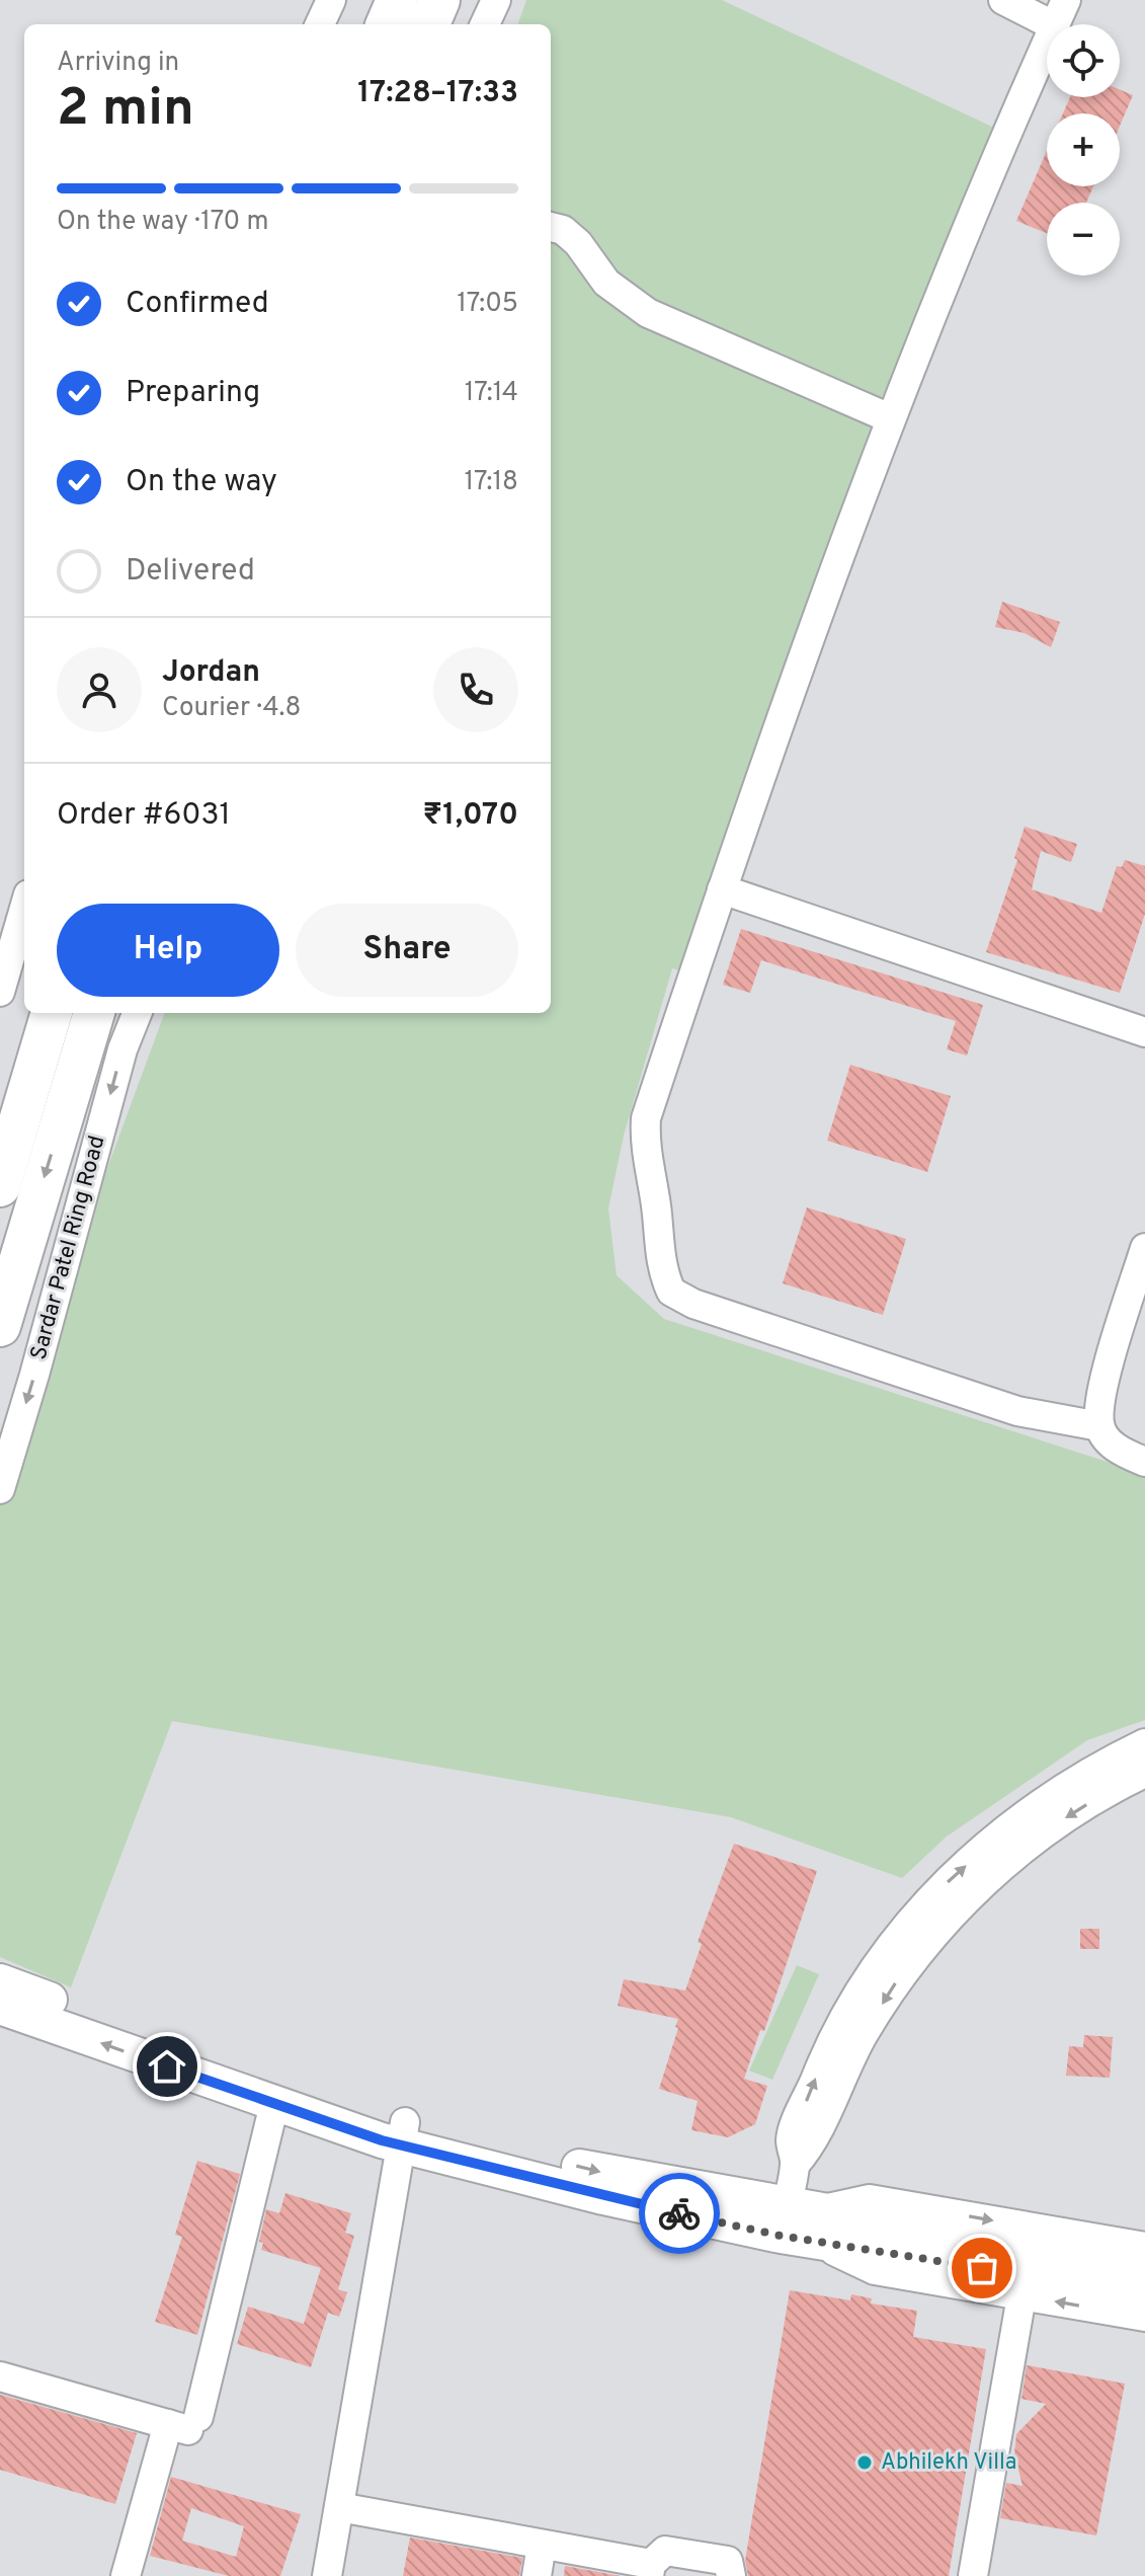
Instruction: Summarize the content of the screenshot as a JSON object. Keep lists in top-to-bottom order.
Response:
{
  "streets": {
    "highway": ["Sardar Patel Ring Road"]
  },
  "one_way": ["Sardar Patel Ring Road"],
  "places": ["Abhilekh Villa"],
  "page": {
    "map_buttons": ["+", "−"],
    "heading": ["2 min", "Arriving in", "17:28–17:33"],
    "panel": [
      "Jordan",
      "Courier · 4.8",
      "Order #6031",
      "₹1,070"
    ],
    "bar": "On the way · 170 m",
    "list": [
      ["Confirmed", "17:05"],
      ["Preparing", "17:14"],
      ["On the way", "17:18"],
      "Delivered"
    ],
    "buttons": ["Help", "Share"]
  }
}
